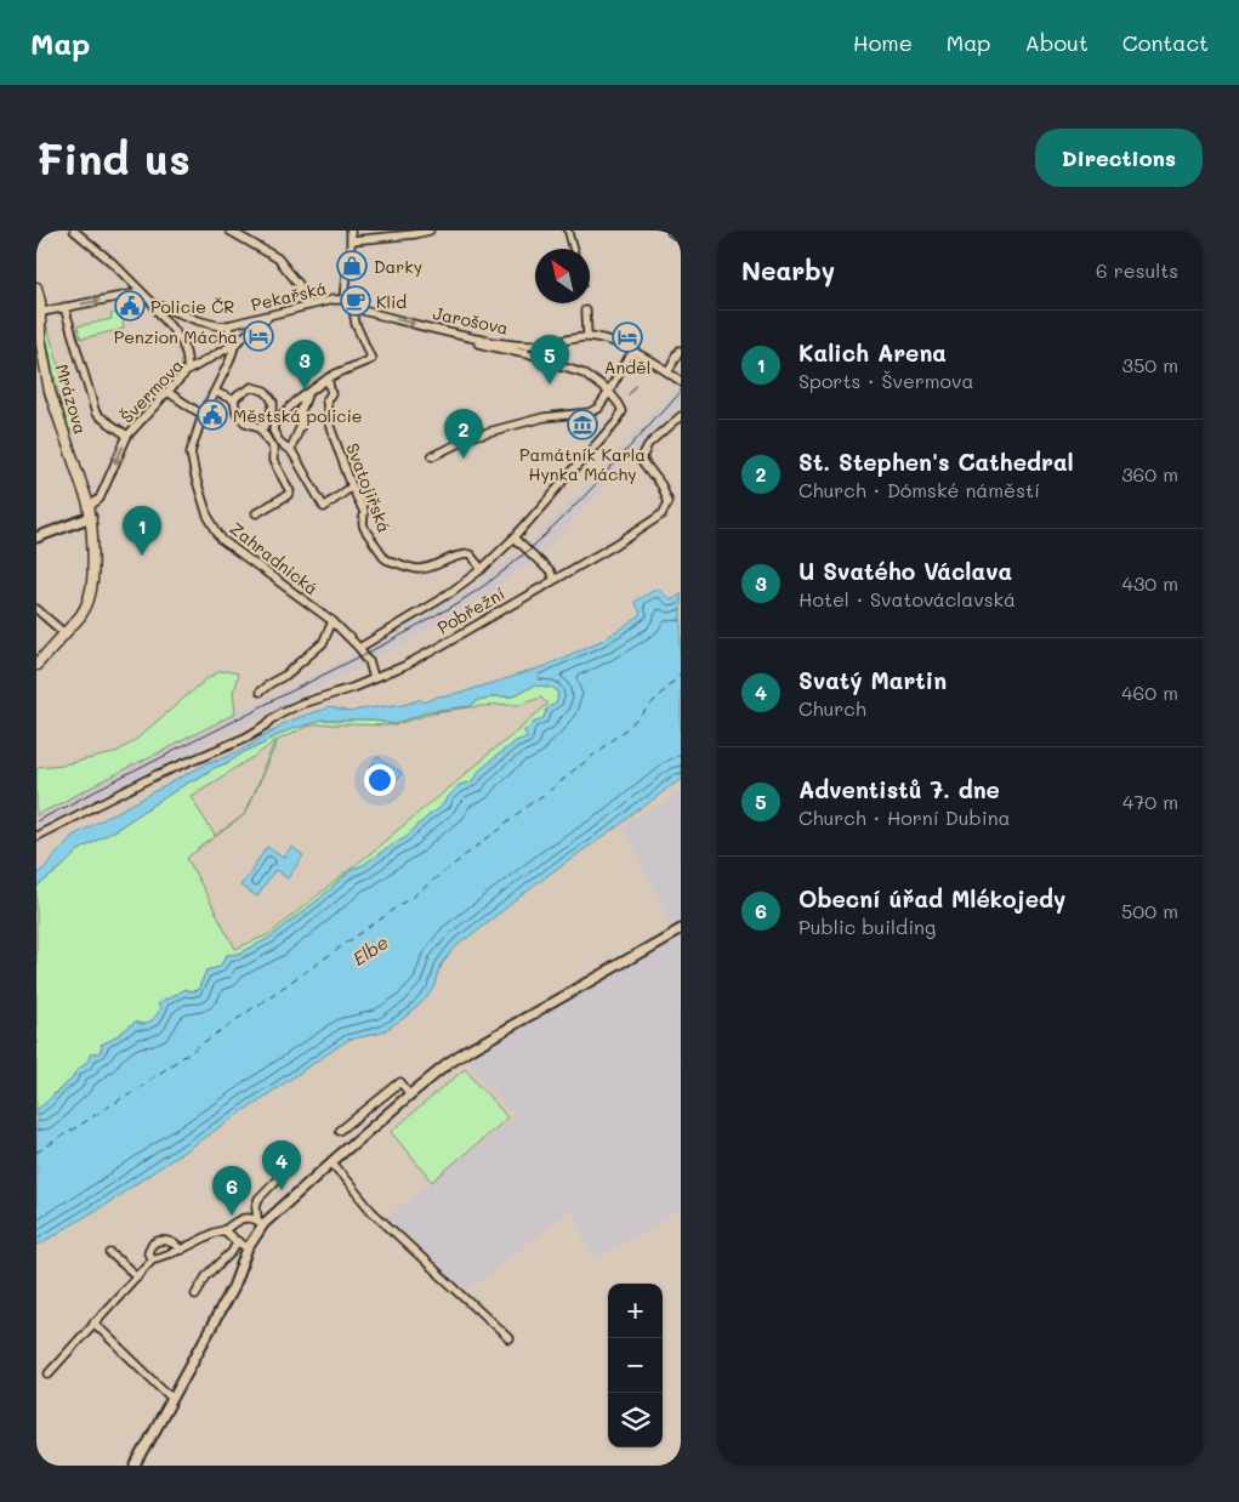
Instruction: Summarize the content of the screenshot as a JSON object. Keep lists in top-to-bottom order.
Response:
{
  "streets": {
    "main road": ["Mrázova"],
    "street": [
      "Pekařská",
      "Jarošova",
      "Švermova",
      "Svatojiřská",
      "Zahradnická",
      "Pobřežní"
    ]
  },
  "crossings": [
    ["Pekařská", "Jarošova"],
    ["Pekařská", "Švermova"],
    ["Švermova", "Mrázova"],
    ["Švermova", "Zahradnická"],
    ["Zahradnická", "Pobřežní"]
  ],
  "water": ["Elbe"],
  "places": {
    "shop": ["Darky"],
    "cafe": ["Klid"],
    "public building": ["Policie ČR", "Městská policie"],
    "hotel": ["Penzion Mácha", "Anděl"],
    "museum": ["Památník Karla Hynka Máchy"]
  },
  "north": "top left",
  "page": {
    "header": "Map",
    "nav": [
      "Home",
      "Map",
      "About",
      "Contact"
    ],
    "buttons": "Directions",
    "title": "Find us",
    "heading": ["Nearby", "6 results"],
    "list": [
      {
        "mark": "1",
        "name": "Kalich Arena",
        "note": "Sports · Švermova",
        "value": "350 m"
      },
      {
        "mark": "2",
        "name": "St. Stephen's Cathedral",
        "note": "Church · Dómské náměstí",
        "value": "360 m"
      },
      {
        "mark": "3",
        "name": "U Svatého Václava",
        "note": "Hotel · Svatováclavská",
        "value": "430 m"
      },
      {
        "mark": "4",
        "name": "Svatý Martin",
        "note": "Church",
        "value": "460 m"
      },
      {
        "mark": "5",
        "name": "Adventistů 7. dne",
        "note": "Church · Horní Dubina",
        "value": "470 m"
      },
      {
        "mark": "6",
        "name": "Obecní úřad Mlékojedy",
        "note": "Public building",
        "value": "500 m"
      }
    ],
    "pins": [
      "5",
      "3",
      "2",
      "1",
      "4",
      "6"
    ],
    "map_buttons": ["+", "−"]
  }
}
